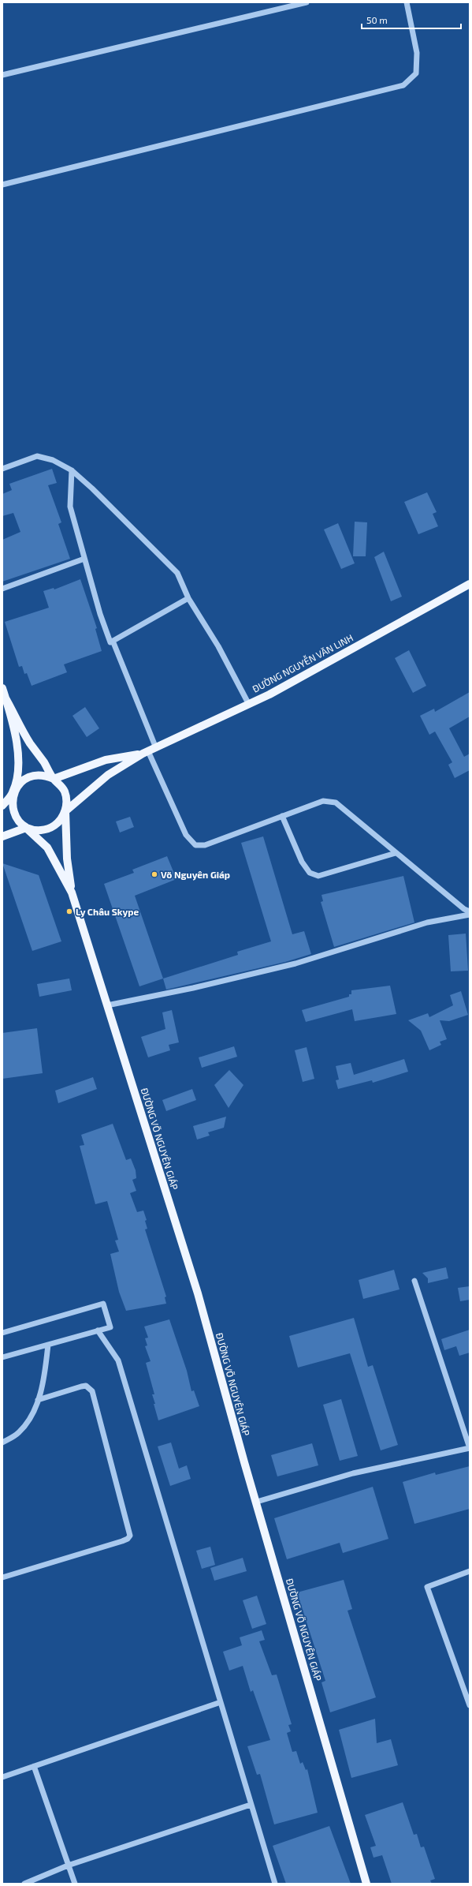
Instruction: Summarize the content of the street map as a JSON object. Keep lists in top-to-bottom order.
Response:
{
  "streets": {
    "main road": ["ĐƯỜNG NGUYỄN VĂN LINH", "ĐƯỜNG VÕ NGUYÊN GIÁP"]
  },
  "crossings": [
    ["ĐƯỜNG NGUYỄN VĂN LINH", "ĐƯỜNG VÕ NGUYÊN GIÁP"]
  ],
  "places": ["Võ Nguyên Giáp", "Ly Châu Skype"],
  "scale_bar": "50 m"
}
